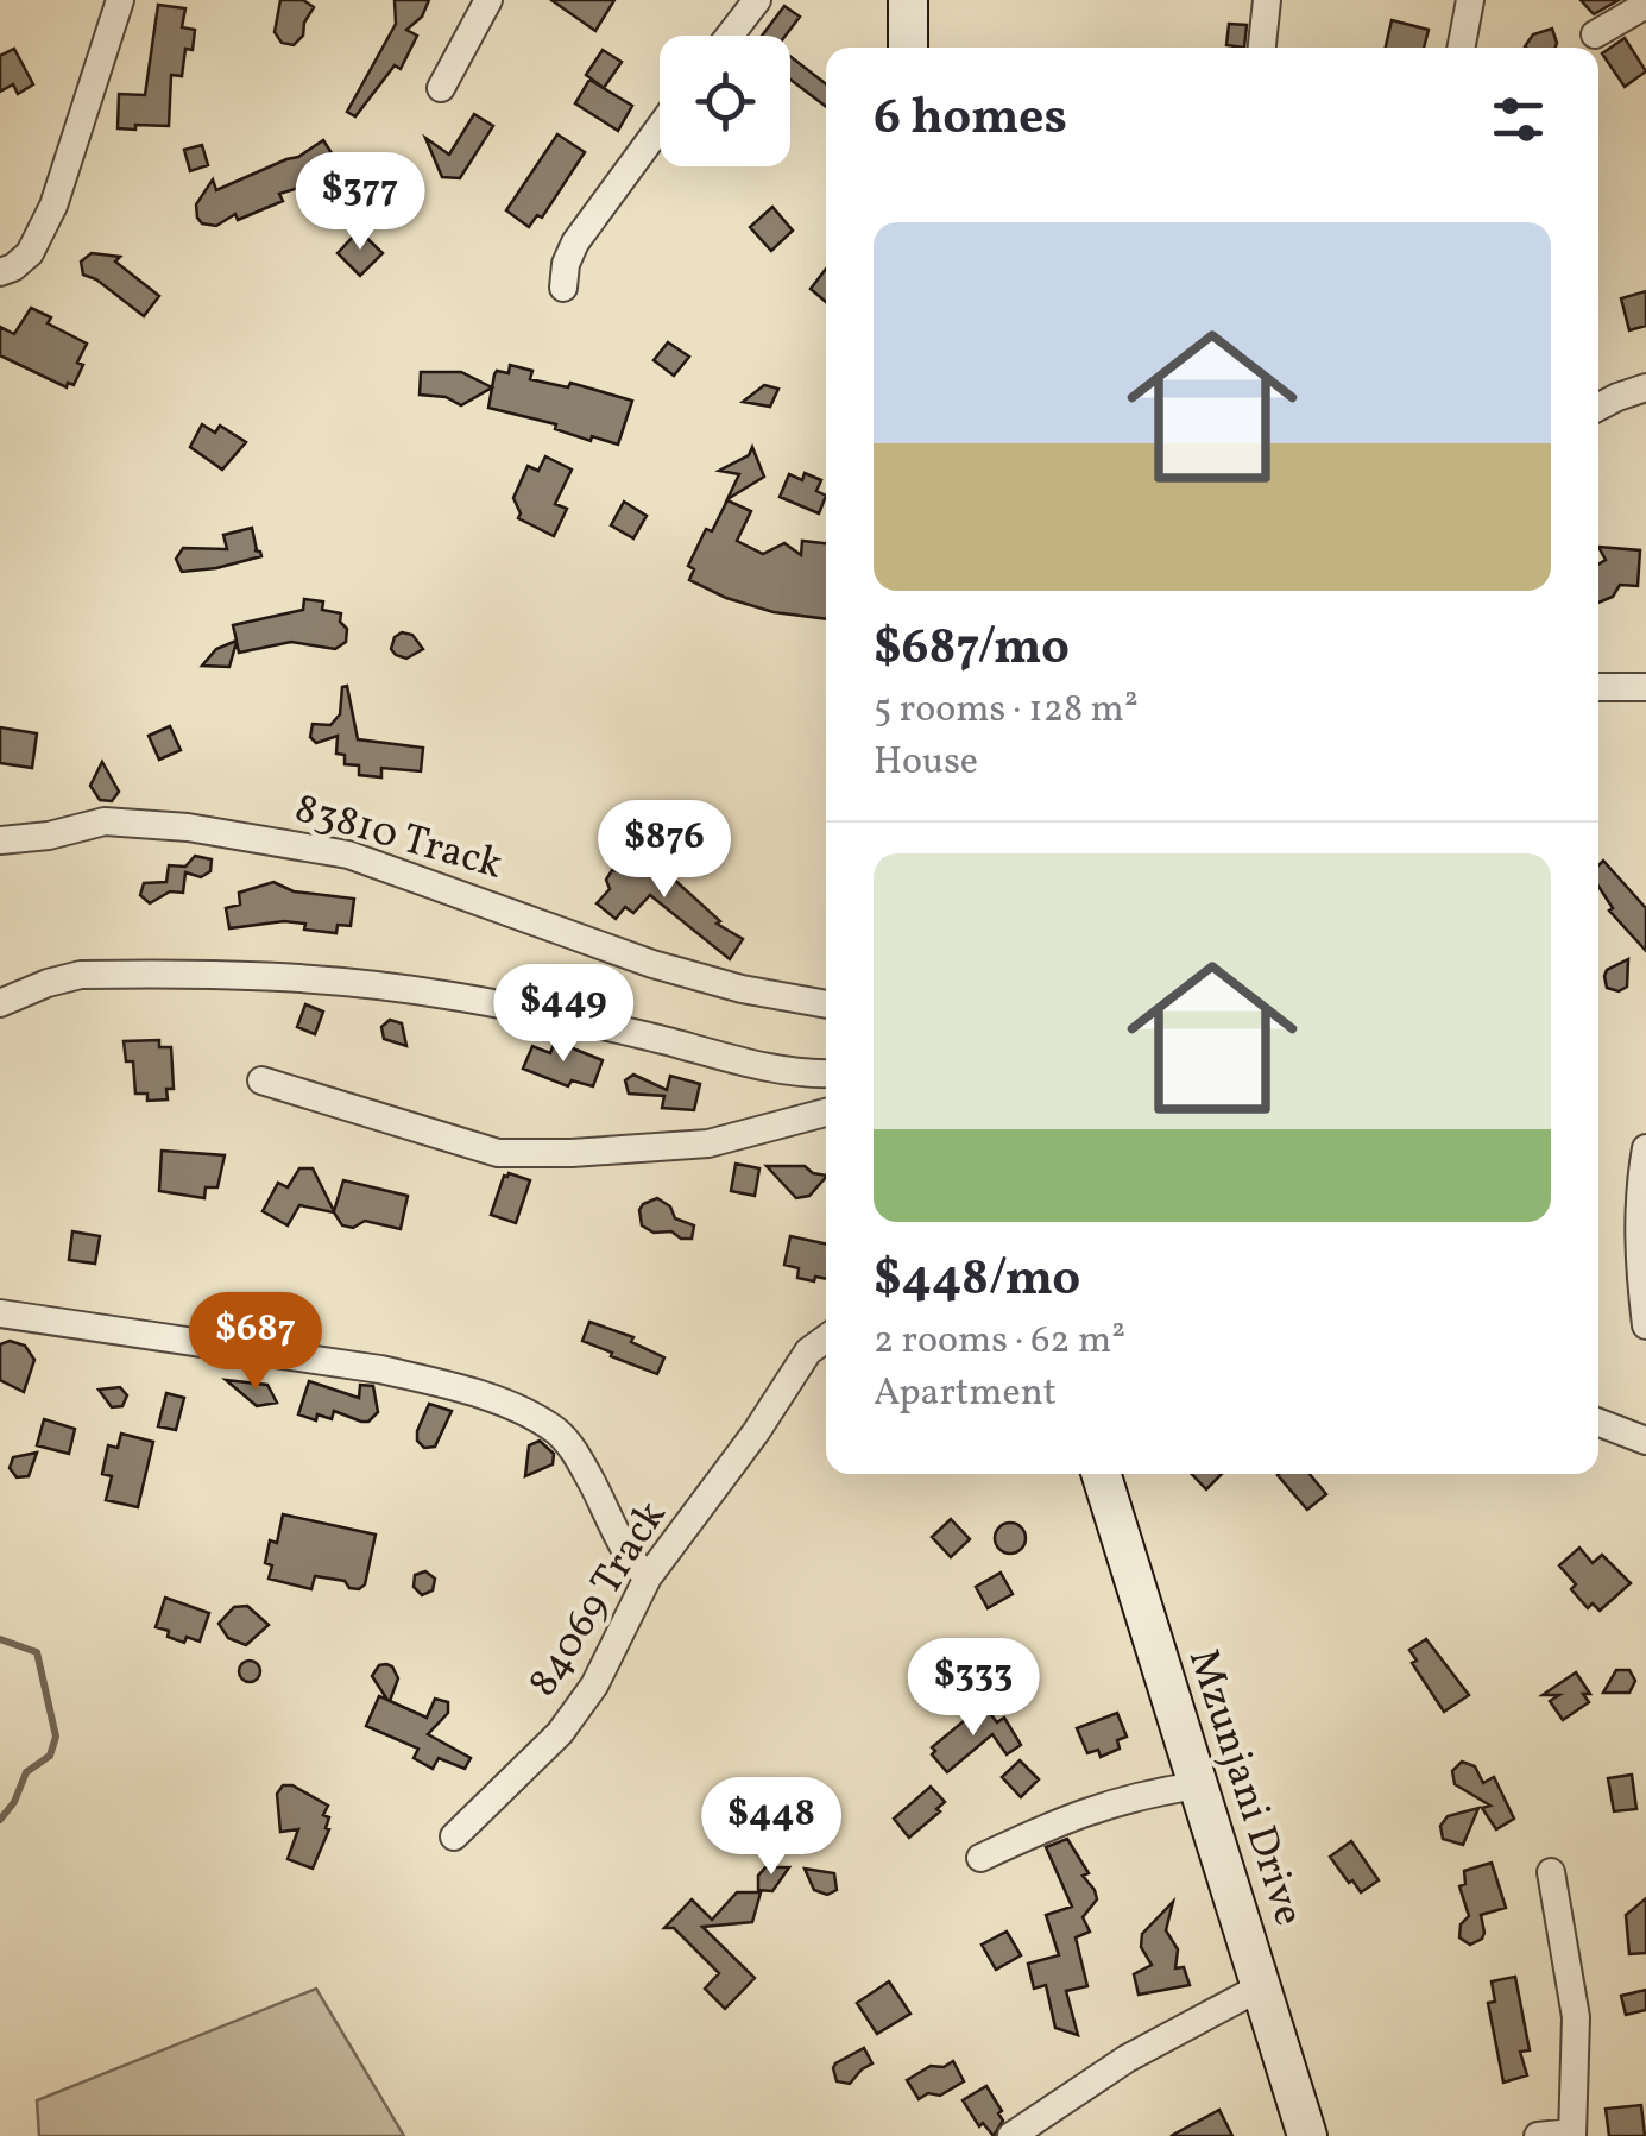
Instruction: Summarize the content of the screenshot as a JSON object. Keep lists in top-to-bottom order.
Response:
{
  "streets": {
    "main road": ["Mzunjani Drive"],
    "street": ["83810 Track", "84069 Track"]
  },
  "page": {
    "heading": "6 homes",
    "price": [
      "$377",
      "$876",
      "$449",
      "$687",
      "$333",
      "$448"
    ],
    "list": [
      {
        "name": "$687/mo",
        "note": "5 rooms · 128 m² · House"
      },
      {
        "name": "$448/mo",
        "note": "2 rooms · 62 m² · Apartment"
      }
    ]
  }
}
